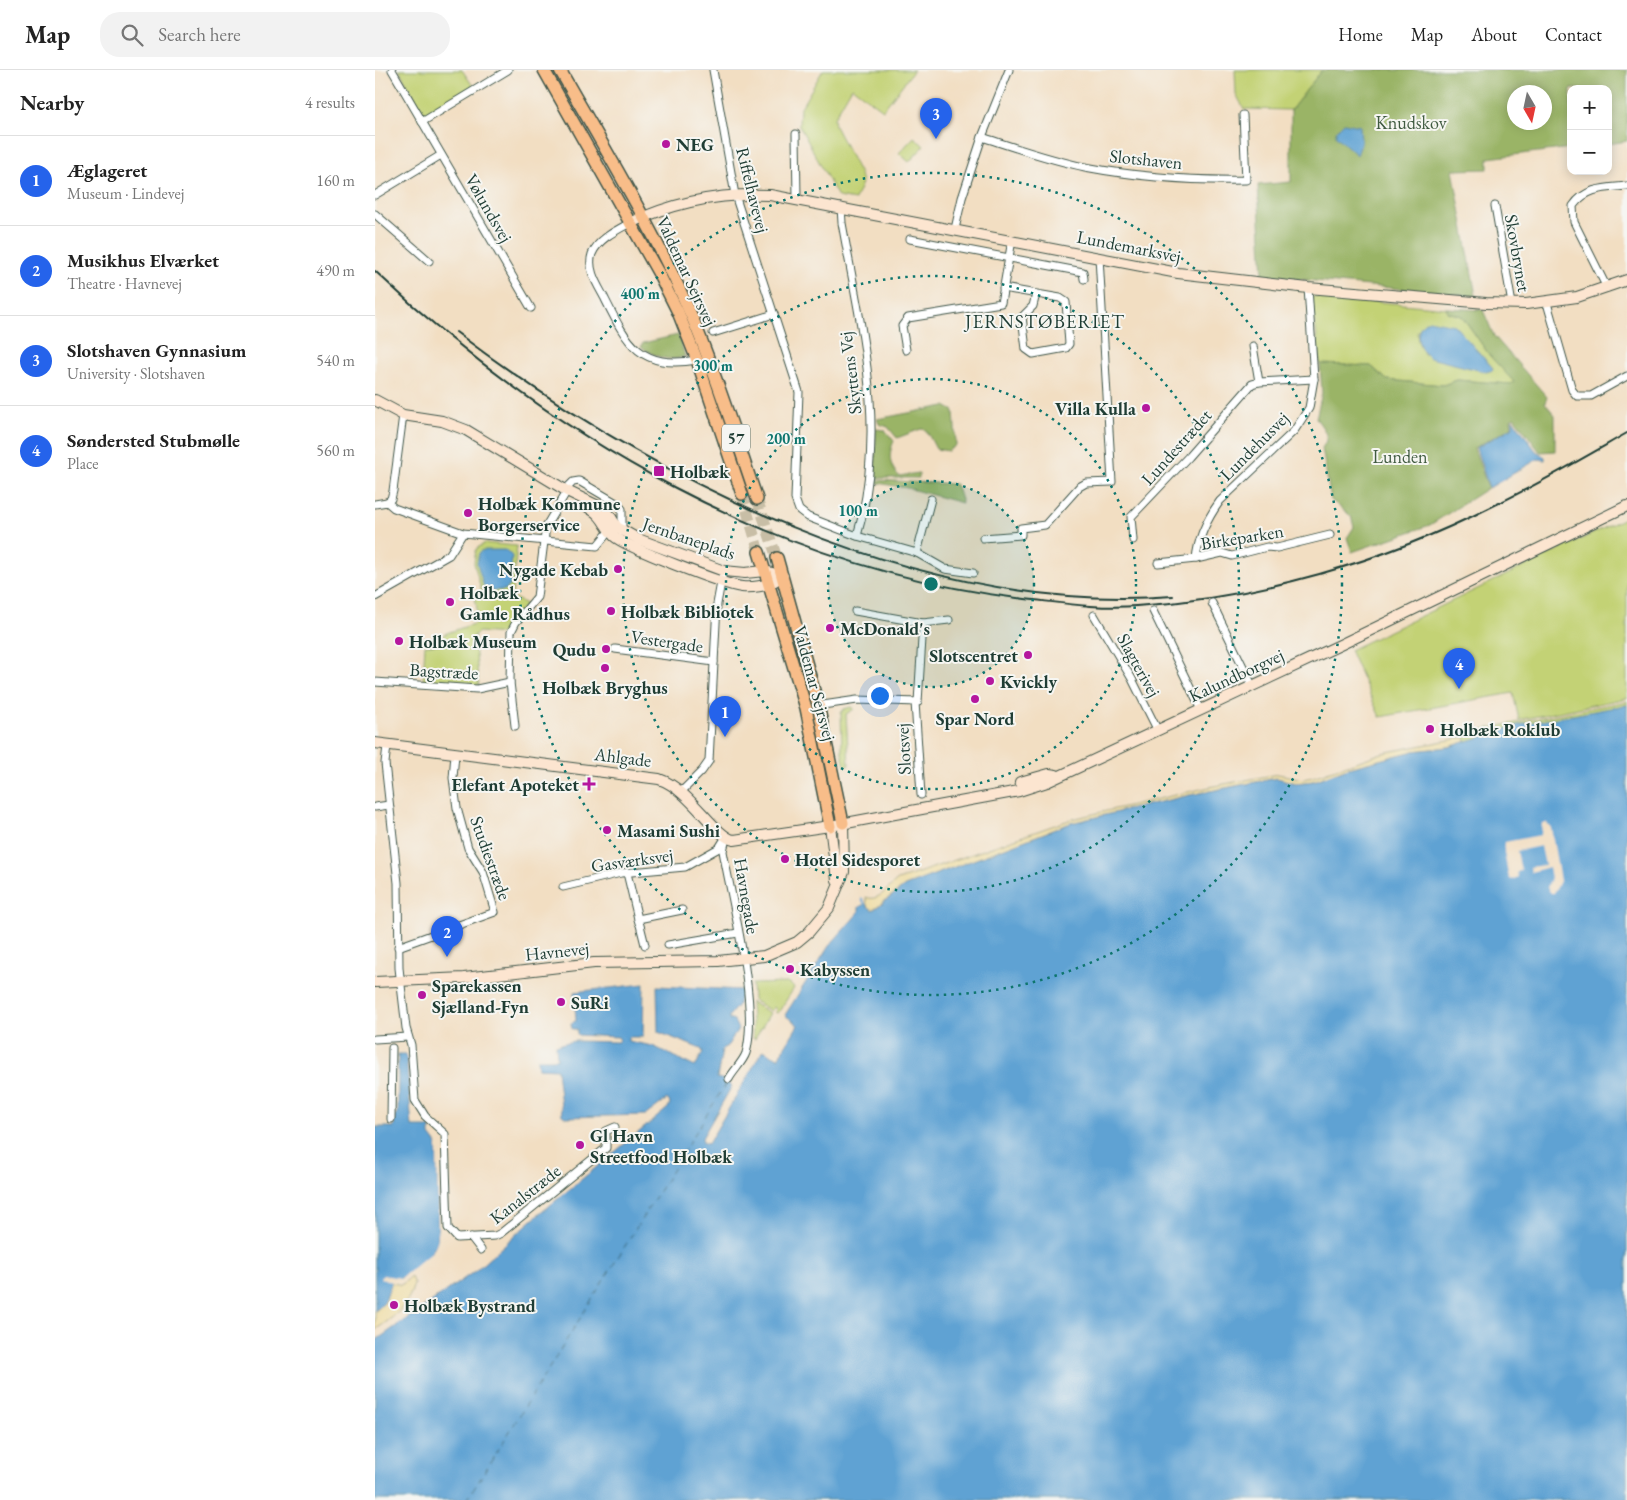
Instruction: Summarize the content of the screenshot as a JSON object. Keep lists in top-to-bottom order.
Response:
{
  "streets": {
    "main road": ["Valdemar Sejrsvej", "57"],
    "street": [
      "Slotshaven",
      "Riffelhavevej",
      "Vølundsvej",
      "Lundemarksvej",
      "Skovbrynet",
      "Skyttens Vej",
      "Lundehusvej",
      "Lundestrædet",
      "Birkeparken",
      "Jernbaneplads",
      "Vestergade",
      "Slagterivej",
      "Bagstræde",
      "Kalundborgvej",
      "Slotsvej",
      "Ahlgade",
      "Studiestræde",
      "Gasværksvej",
      "Havnegade",
      "Havnevej",
      "Kanalstræde"
    ]
  },
  "crossings": [
    ["Riffelhavevej", "Lundemarksvej"],
    ["Riffelhavevej", "Skyttens Vej"],
    ["Lundemarksvej", "Skovbrynet"],
    ["Lundemarksvej", "Valdemar Sejrsvej"],
    ["Lundemarksvej", "Skyttens Vej"],
    ["Lundemarksvej", "Lundehusvej"],
    ["Valdemar Sejrsvej", "Jernbaneplads"],
    ["Valdemar Sejrsvej", "Kalundborgvej"],
    ["Valdemar Sejrsvej", "Havnevej"],
    ["Lundehusvej", "Birkeparken"],
    ["Slagterivej", "Kalundborgvej"],
    ["Kalundborgvej", "Havnevej"],
    ["Ahlgade", "Studiestræde"],
    ["Ahlgade", "Gasværksvej"],
    ["Ahlgade", "Havnegade"],
    ["Ahlgade", "Kanalstræde"],
    ["Studiestræde", "Kanalstræde"],
    ["Gasværksvej", "Havnegade"],
    ["Havnegade", "Havnevej"],
    ["Havnevej", "Kanalstræde"]
  ],
  "districts": ["JERNSTØBERIET"],
  "parks": ["Knudskov", "Lunden"],
  "places": {
    "other": [
      "NEG",
      "Villa Kulla",
      "Holbæk Kommune Borgerservice",
      "Nygade Kebab",
      "Holbæk Gamle Rådhus",
      "Holbæk Bibliotek",
      "McDonald's",
      "Holbæk Museum",
      "Qudu",
      "Slotscentret",
      "Holbæk Bryghus",
      "Kvickly",
      "Spar Nord",
      "Holbæk Roklub",
      "Masami Sushi",
      "Hotel Sidesporet",
      "Kabyssen",
      "Sparekassen Sjælland-Fyn",
      "SuRi",
      "Gl Havn Streetfood Holbæk",
      "Holbæk Bystrand"
    ],
    "transit": ["Holbæk"],
    "health": ["Elefant Apoteket"]
  },
  "north": "bottom",
  "page": {
    "header": "Map",
    "search": "Search here",
    "nav": [
      "Home",
      "Map",
      "About",
      "Contact"
    ],
    "heading": ["Nearby", "4 results"],
    "map_buttons": ["+", "−"],
    "pins": [
      "3",
      "4",
      "1",
      "2"
    ],
    "list": [
      {
        "mark": "1",
        "name": "Æglageret",
        "note": "Museum · Lindevej",
        "value": "160 m"
      },
      {
        "mark": "2",
        "name": "Musikhus Elværket",
        "note": "Theatre · Havnevej",
        "value": "490 m"
      },
      {
        "mark": "3",
        "name": "Slotshaven Gynnasium",
        "note": "University · Slotshaven",
        "value": "540 m"
      },
      {
        "mark": "4",
        "name": "Søndersted Stubmølle",
        "note": "Place",
        "value": "560 m"
      }
    ]
  },
  "rings": [
    "400 m",
    "300 m",
    "200 m",
    "100 m"
  ]
}
